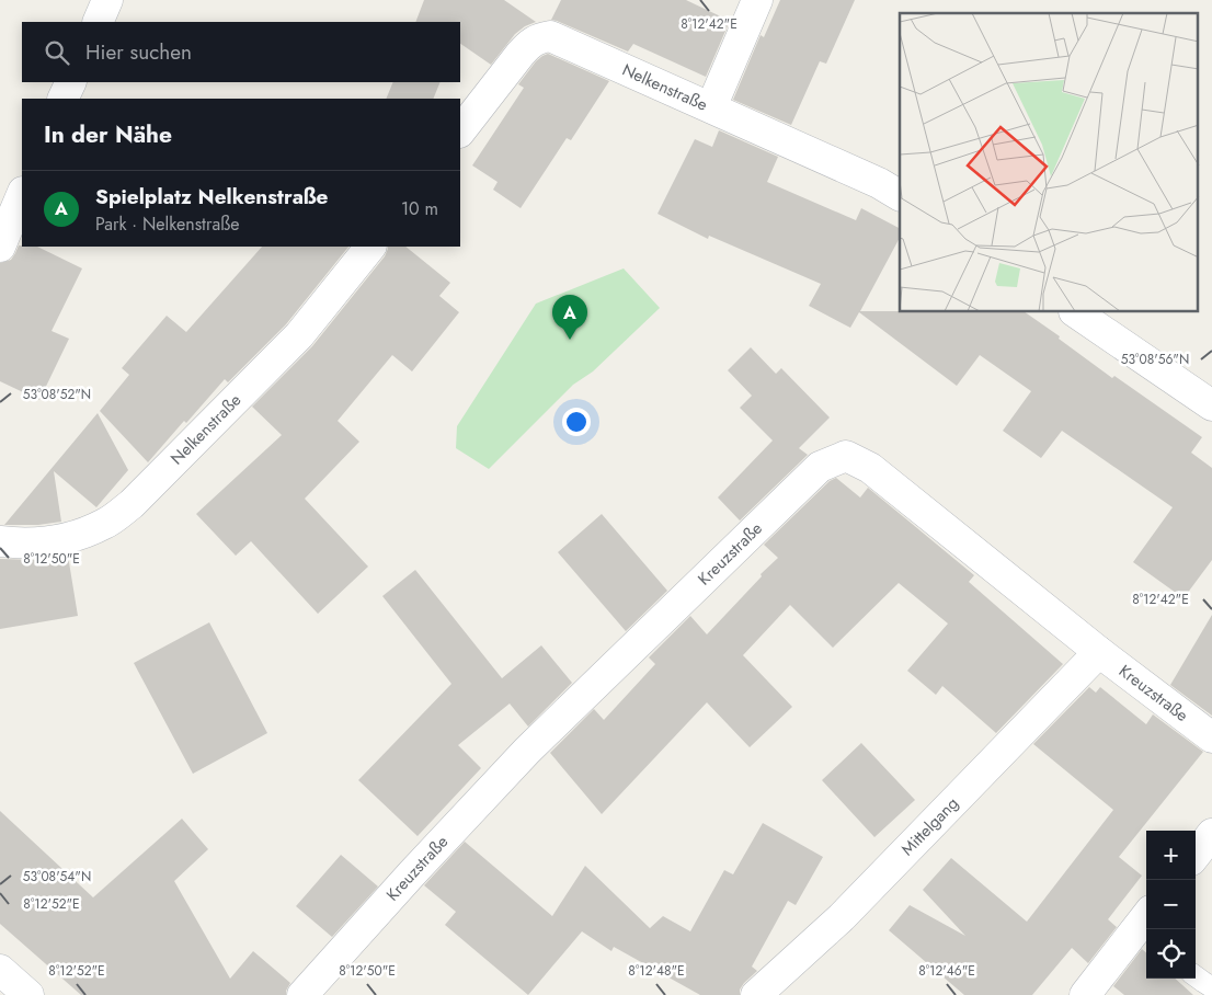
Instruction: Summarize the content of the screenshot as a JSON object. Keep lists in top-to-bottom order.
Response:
{
  "streets": {
    "street": ["Nelkenstraße", "Kreuzstraße", "Mittelgang"]
  },
  "crossings": [
    ["Kreuzstraße", "Mittelgang"]
  ],
  "page": {
    "search": "Hier suchen",
    "heading": "In der Nähe",
    "list": [
      {
        "mark": "A",
        "name": "Spielplatz Nelkenstraße",
        "note": "Park · Nelkenstraße",
        "value": "10 m"
      }
    ],
    "pins": "A",
    "map_buttons": ["+", "−"]
  },
  "coordinates": [
    "8°12'42\"E",
    "53°08'56\"N",
    "53°08'52\"N",
    "8°12'50\"E",
    "53°08'54\"N",
    "8°12'52\"E",
    "8°12'48\"E",
    "8°12'46\"E"
  ]
}
